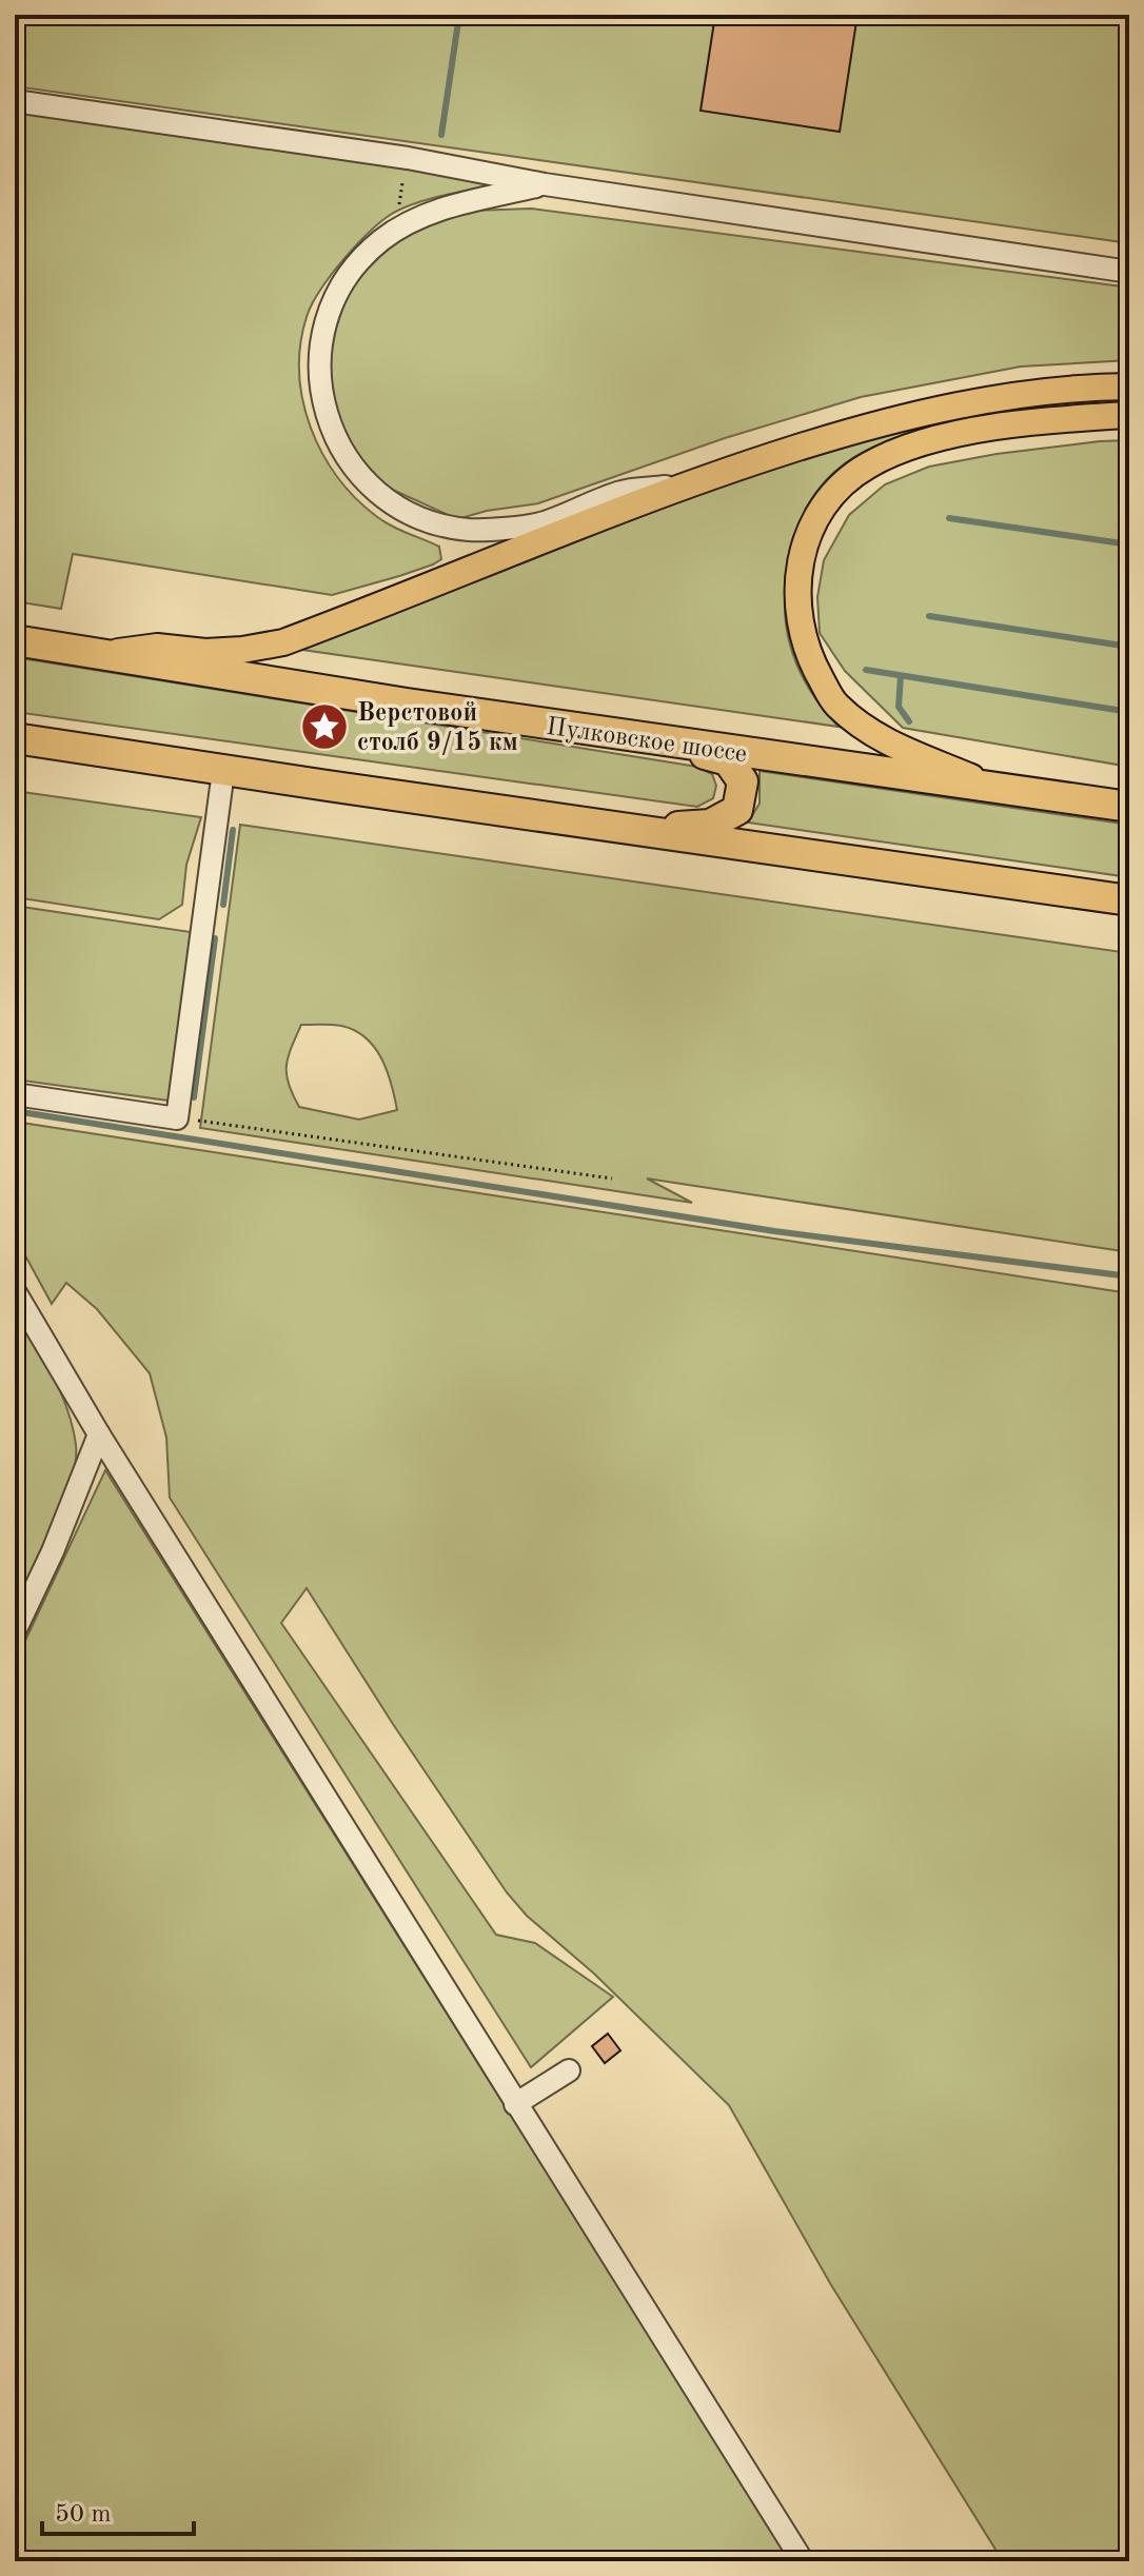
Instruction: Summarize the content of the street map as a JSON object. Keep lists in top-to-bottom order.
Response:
{
  "streets": {
    "highway": ["Пулковское шоссе"]
  },
  "places": {
    "place": ["Верстовой столб 9/15 км"]
  },
  "scale_bar": "50 m"
}
